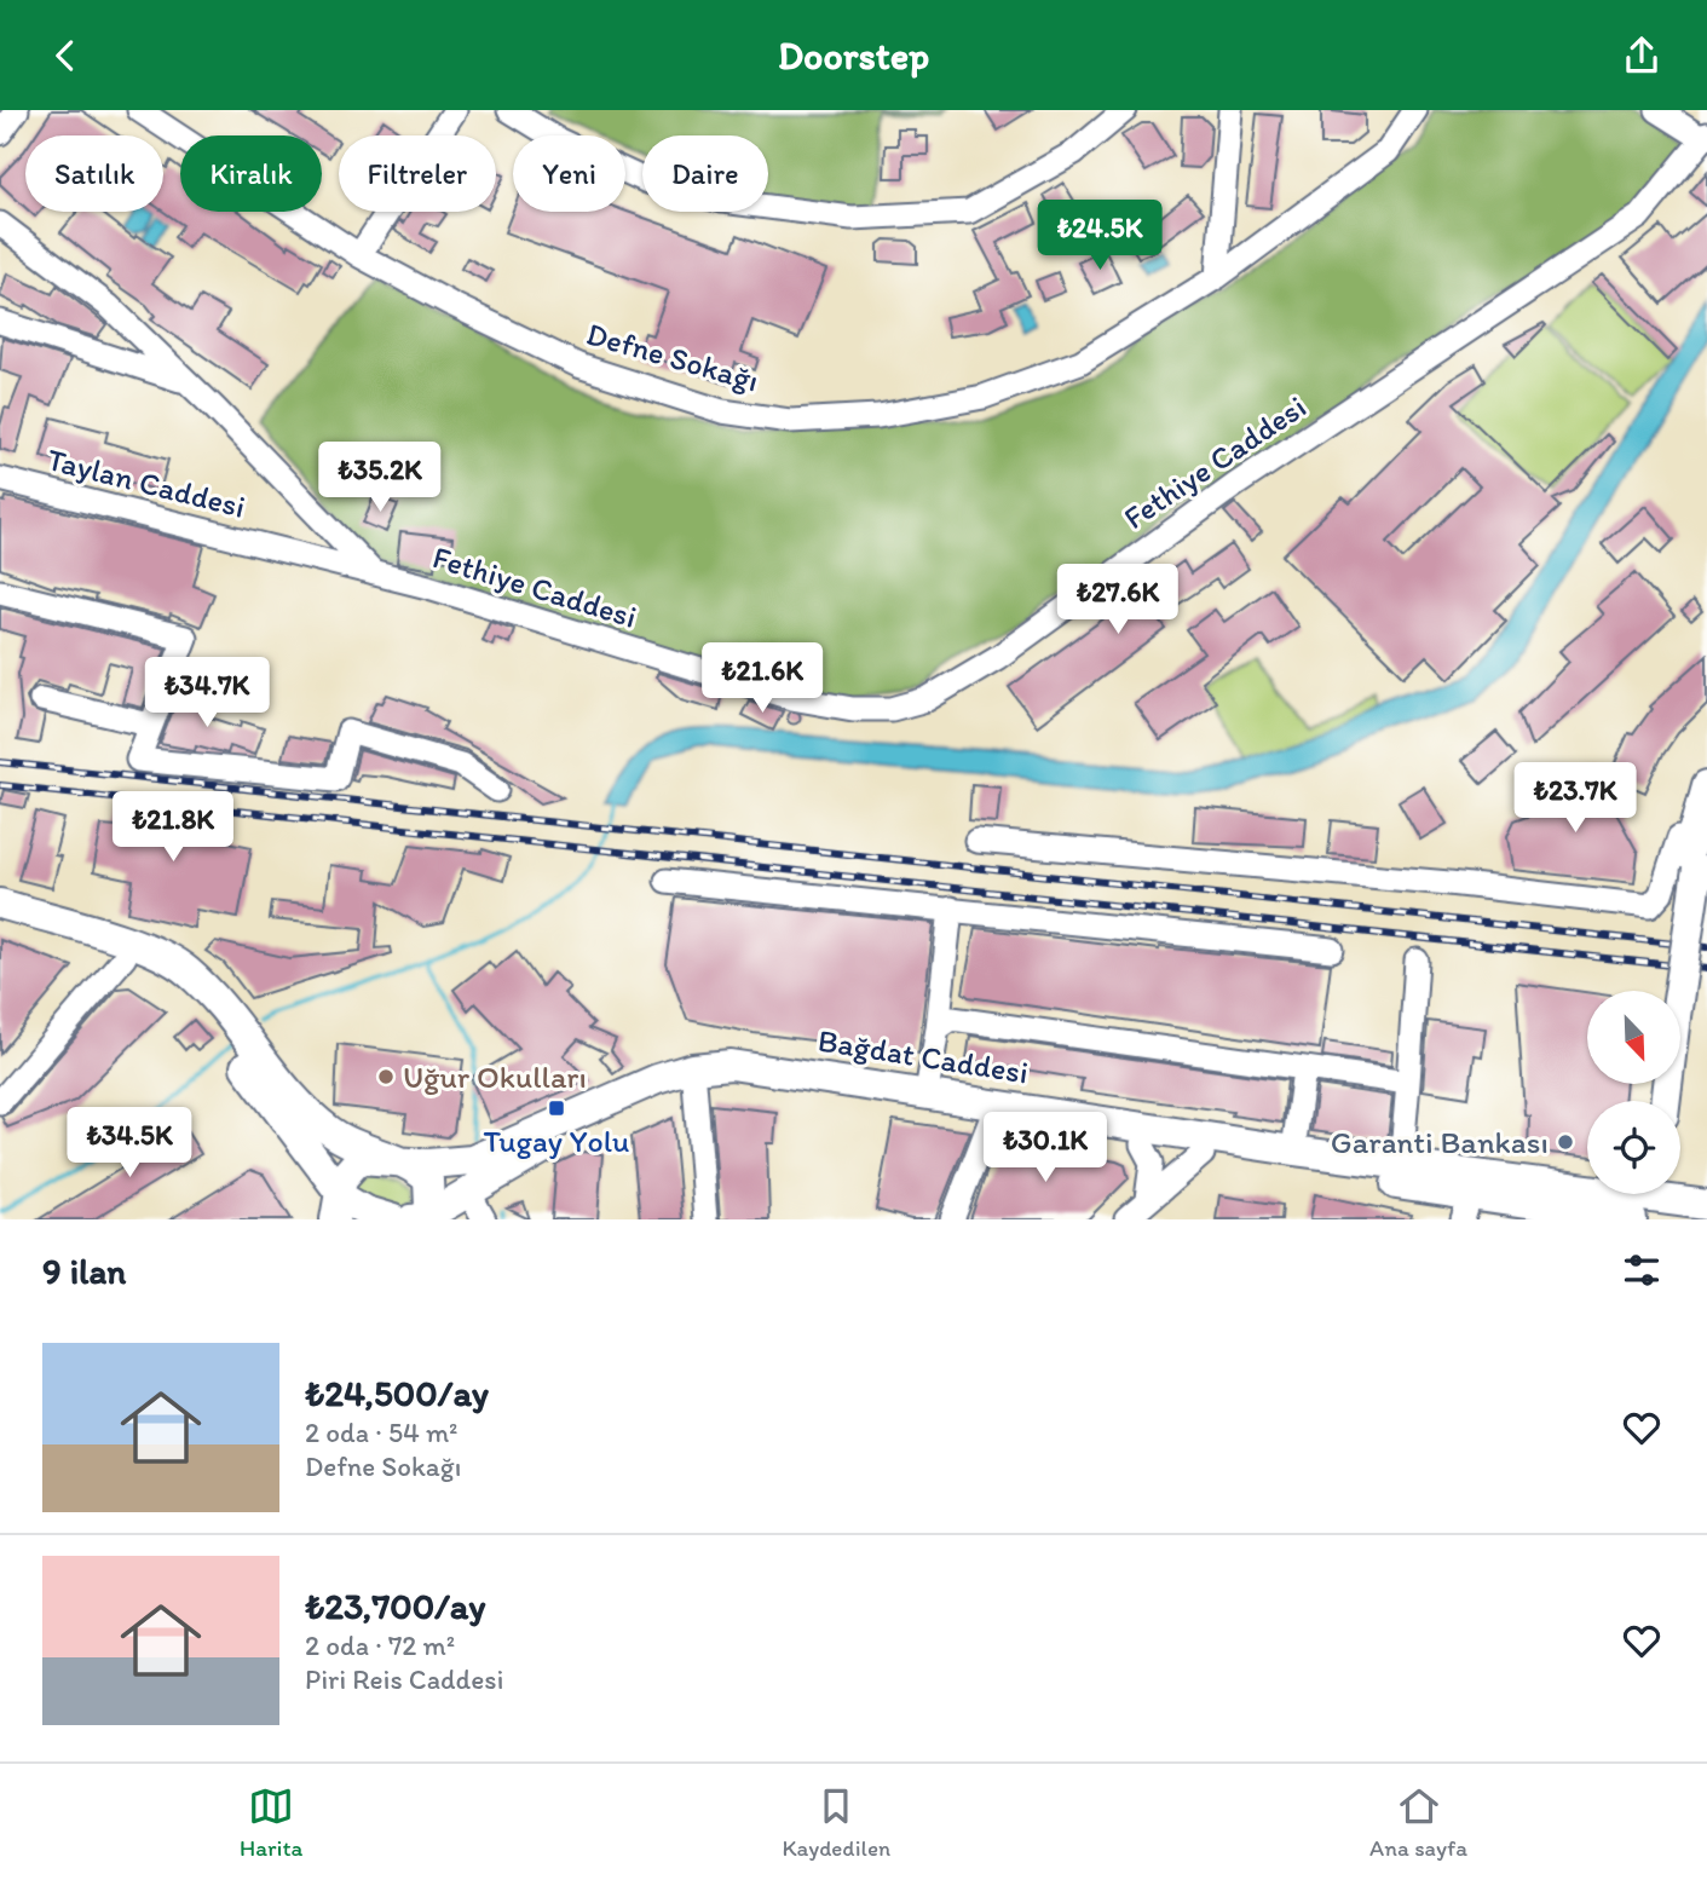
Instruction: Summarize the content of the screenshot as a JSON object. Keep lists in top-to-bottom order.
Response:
{
  "streets": {
    "main road": ["Bağdat Caddesi"],
    "street": ["Defne Sokağı", "Fethiye Caddesi", "Taylan Caddesi"]
  },
  "crossings": [
    ["Fethiye Caddesi", "Taylan Caddesi"]
  ],
  "places": {
    "other": ["Uğur Okulları", "Garanti Bankası"],
    "transit": ["Tugay Yolu"]
  },
  "north": "bottom right",
  "page": {
    "header": "Doorstep",
    "chip": [
      "Satılık",
      "Kiralık",
      "Filtreler",
      "Yeni",
      "Daire"
    ],
    "price": [
      "₺24.5K",
      "₺35.2K",
      "₺27.6K",
      "₺21.6K",
      "₺34.7K",
      "₺23.7K",
      "₺21.8K",
      "₺34.5K",
      "₺30.1K"
    ],
    "heading": "9 ilan",
    "list": [
      {
        "name": "₺24,500/ay",
        "note": "2 oda · 54 m² · Defne Sokağı"
      },
      {
        "name": "₺23,700/ay",
        "note": "2 oda · 72 m² · Piri Reis Caddesi"
      }
    ],
    "tabs": ["Harita", "Kaydedilen", "Ana sayfa"]
  }
}
